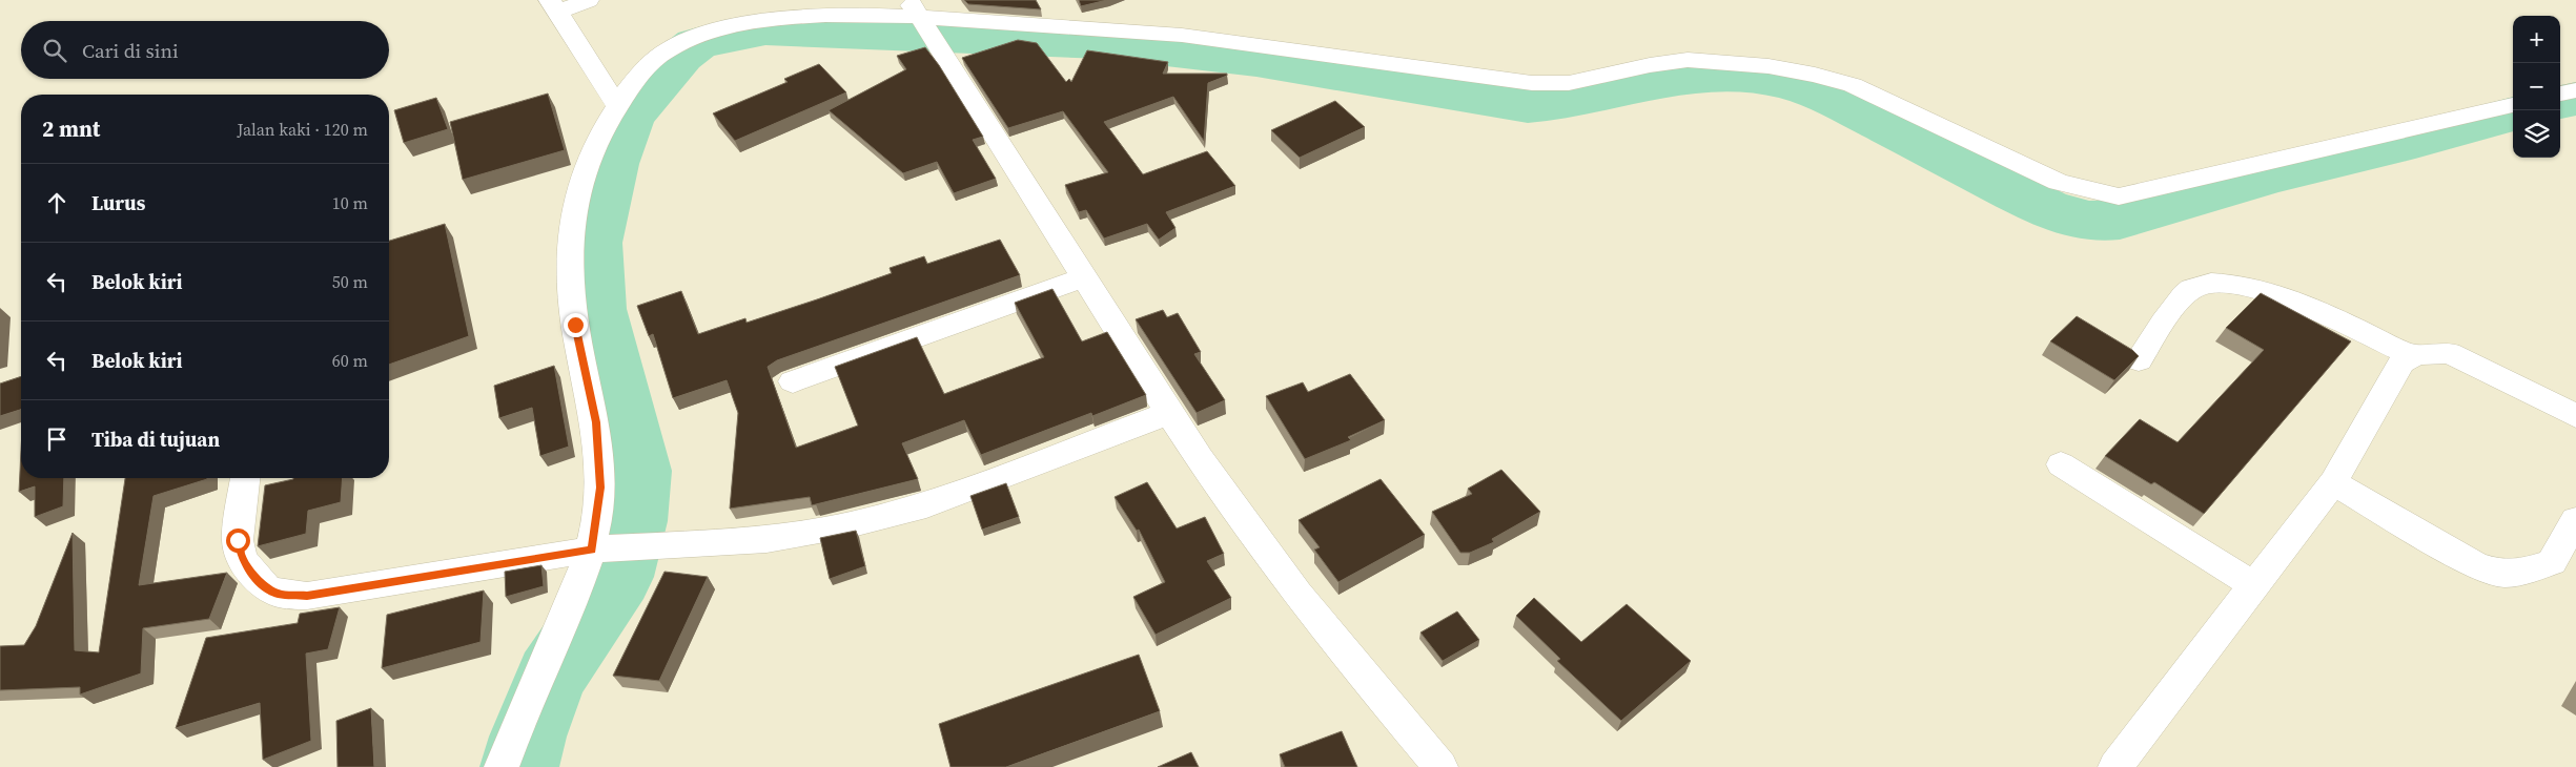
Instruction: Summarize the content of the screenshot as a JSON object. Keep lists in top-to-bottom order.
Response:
{
  "page": {
    "map_buttons": ["+", "−"],
    "search": "Cari di sini",
    "heading": ["2 mnt", "Jalan kaki · 120 m"],
    "list": [
      ["Lurus", "10 m"],
      ["Belok kiri", "50 m"],
      ["Belok kiri", "60 m"],
      "Tiba di tujuan"
    ]
  }
}
